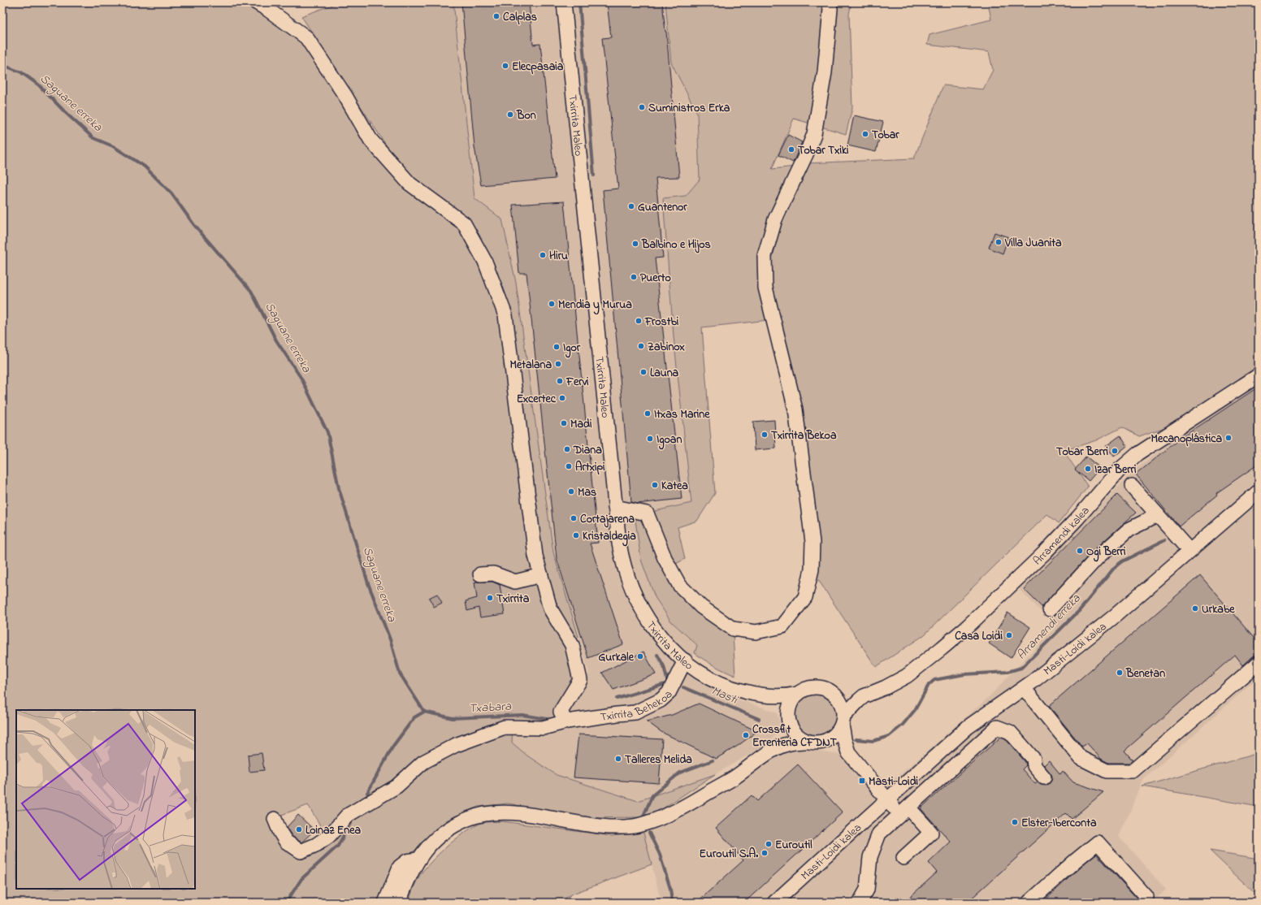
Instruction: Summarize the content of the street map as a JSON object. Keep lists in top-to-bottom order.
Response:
{
  "streets": {
    "street": [
      "Txirrita Maleo",
      "Arramendi kalea",
      "Masti-Loidi kalea",
      "Txirrita Behekoa"
    ]
  },
  "crossings": [
    ["Txirrita Maleo", "Txirrita Behekoa"]
  ],
  "water": [
    "Saguane erreka",
    "Arramendi erreka",
    "Masti",
    "Txabara"
  ],
  "places": {
    "other": [
      "Calplas",
      "Elecpasaia",
      "Suministros Erka",
      "Bon",
      "Tobar",
      "Tobar Txiki",
      "Guantenor",
      "Villa Juanita",
      "Balbino e Hijos",
      "Hiru",
      "Puerto",
      "Mendia y Murua",
      "Frostbi",
      "Zabinox",
      "Igor",
      "Metalana",
      "Launa",
      "Fervi",
      "Excertec",
      "Itxas Marine",
      "Madi",
      "Txirrita Bekoa",
      "Mecanoplástica",
      "Igoan",
      "Diana",
      "Tobar Berri",
      "Artxipi",
      "Izar Berri",
      "Katea",
      "Mas",
      "Cortajarena",
      "Kristaldegia",
      "Ogi Berri",
      "Txirrita",
      "Urkabe",
      "Casa Loidi",
      "Gurkale",
      "Benetan",
      "Crossfit Errenteria CFDNT",
      "Talleres Melida",
      "Elster-Iberconta",
      "Loinaz Enea",
      "Euroutil",
      "Euroutil S.A."
    ],
    "transit": ["Masti-Loidi"]
  }
}
